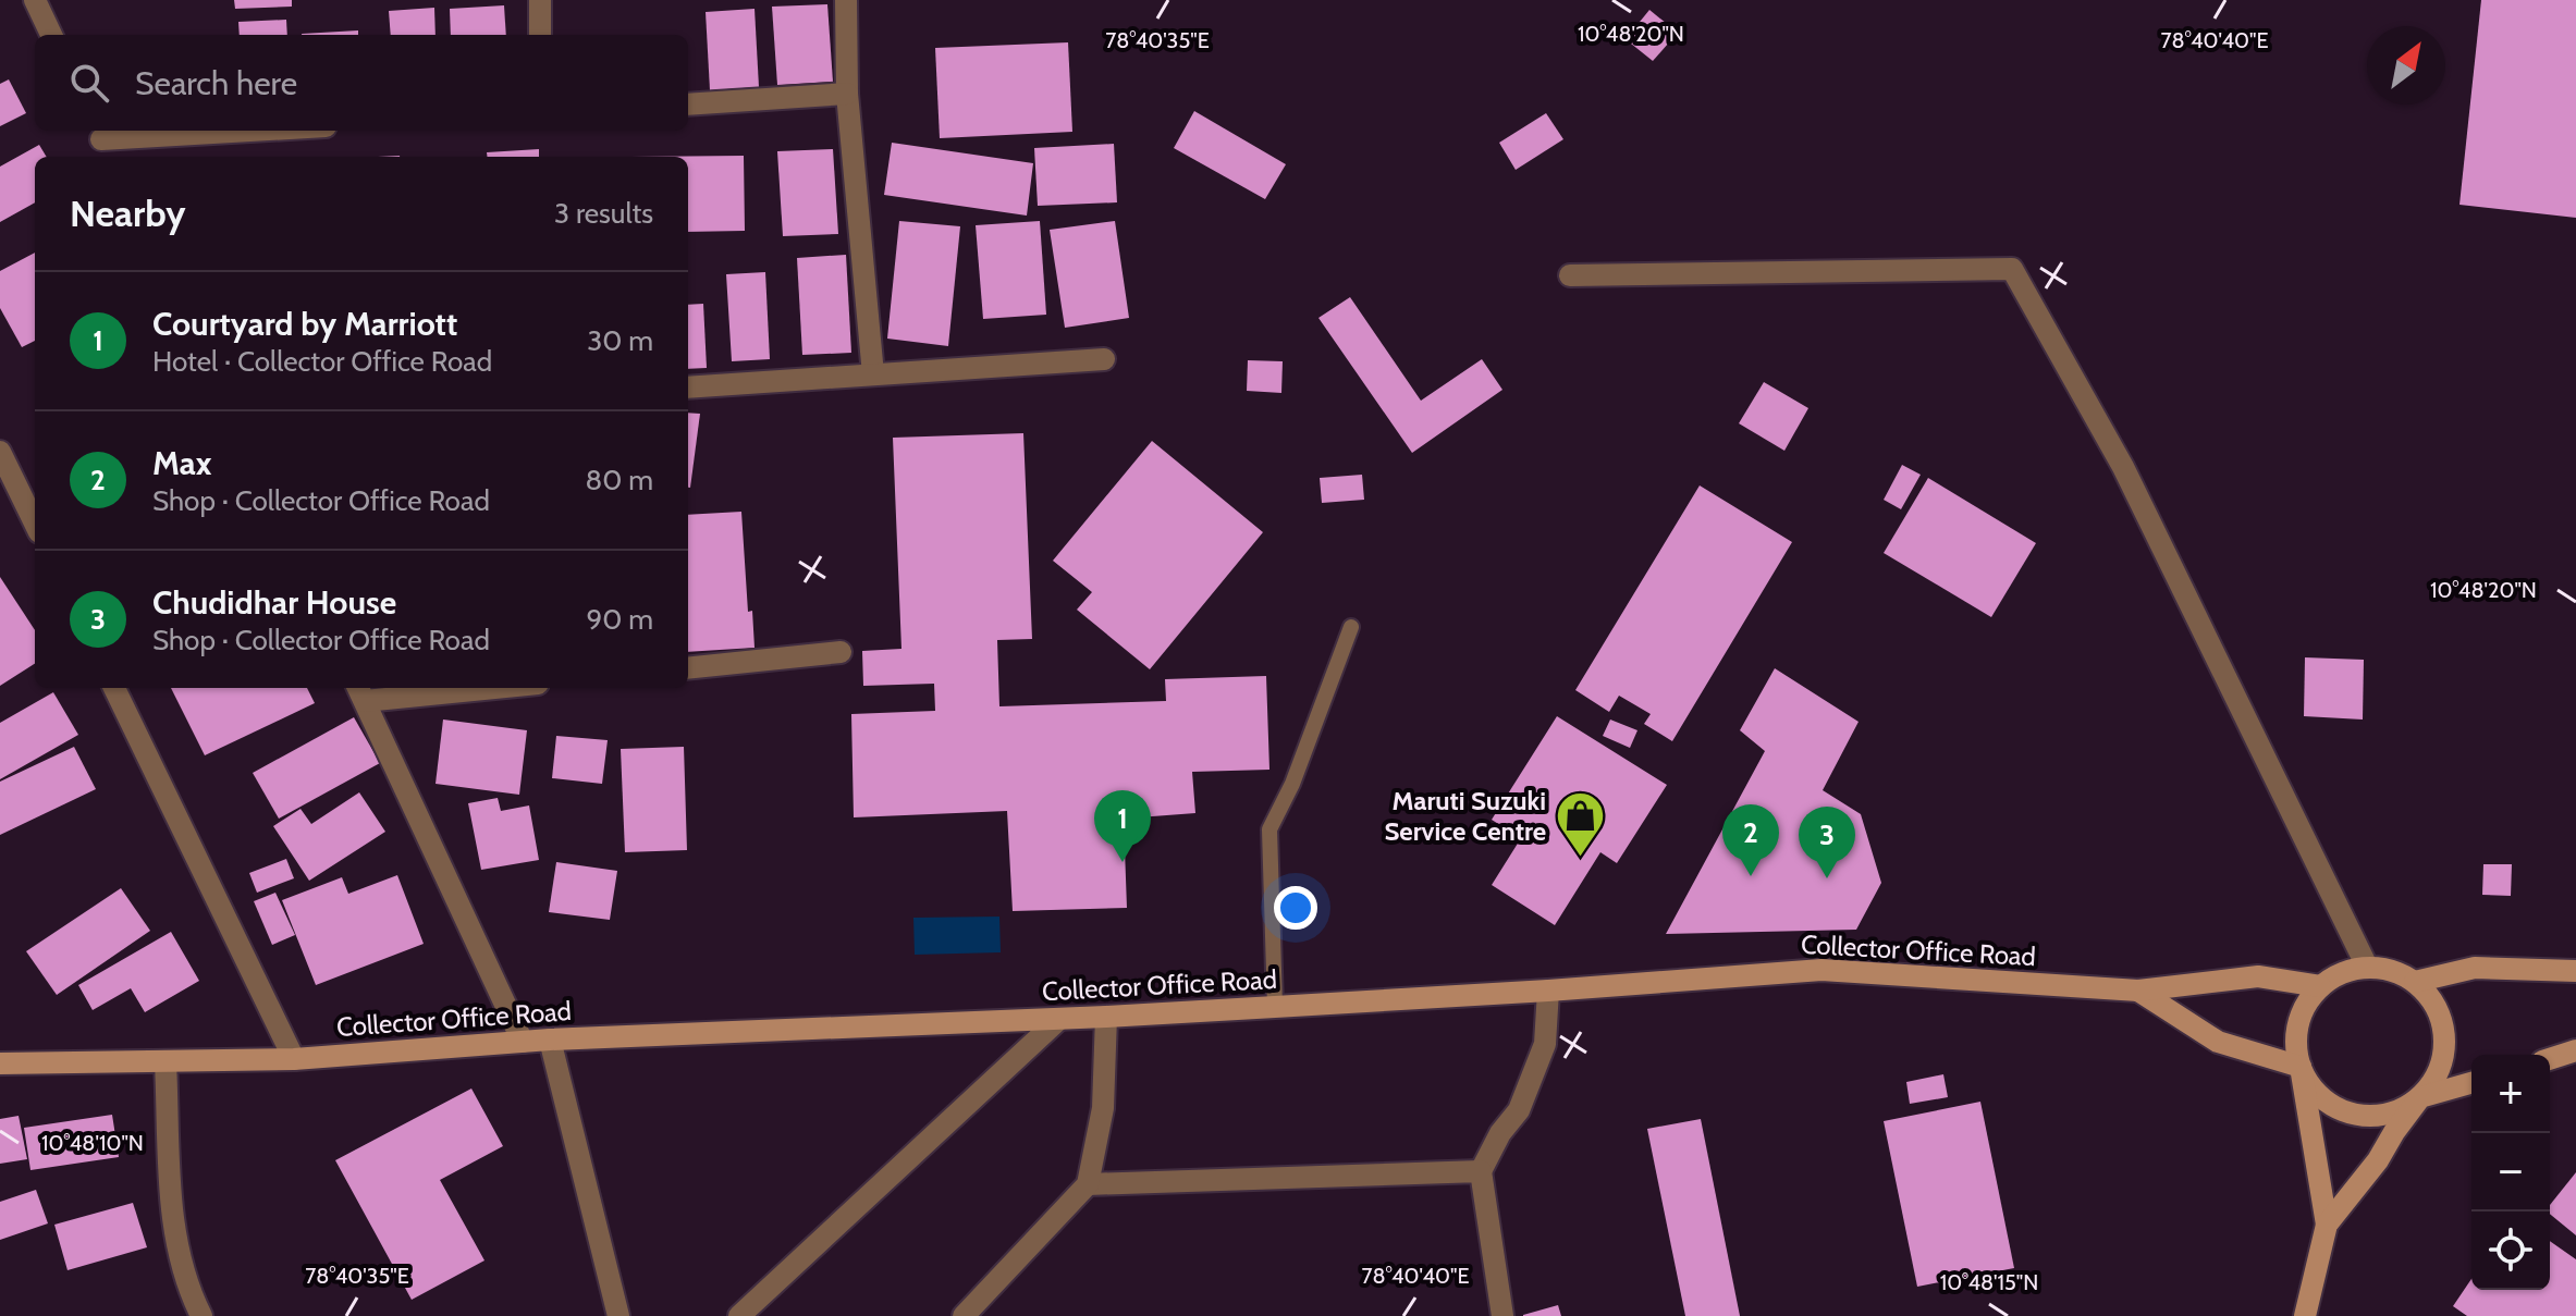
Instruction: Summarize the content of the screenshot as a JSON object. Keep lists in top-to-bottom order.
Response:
{
  "streets": {
    "main road": ["Collector Office Road"]
  },
  "places": {
    "shop": ["Maruti Suzuki Service Centre"]
  },
  "north": "top right",
  "page": {
    "search": "Search here",
    "heading": ["Nearby", "3 results"],
    "list": [
      {
        "mark": "1",
        "name": "Courtyard by Marriott",
        "note": "Hotel · Collector Office Road",
        "value": "30 m"
      },
      {
        "mark": "2",
        "name": "Max",
        "note": "Shop · Collector Office Road",
        "value": "80 m"
      },
      {
        "mark": "3",
        "name": "Chudidhar House",
        "note": "Shop · Collector Office Road",
        "value": "90 m"
      }
    ],
    "pins": ["1", "2", "3"],
    "map_buttons": ["+", "−"]
  },
  "coordinates": [
    "10°48'20\"N",
    "78°40'35\"E",
    "78°40'40\"E",
    "10°48'10\"N",
    "10°48'15\"N"
  ]
}
